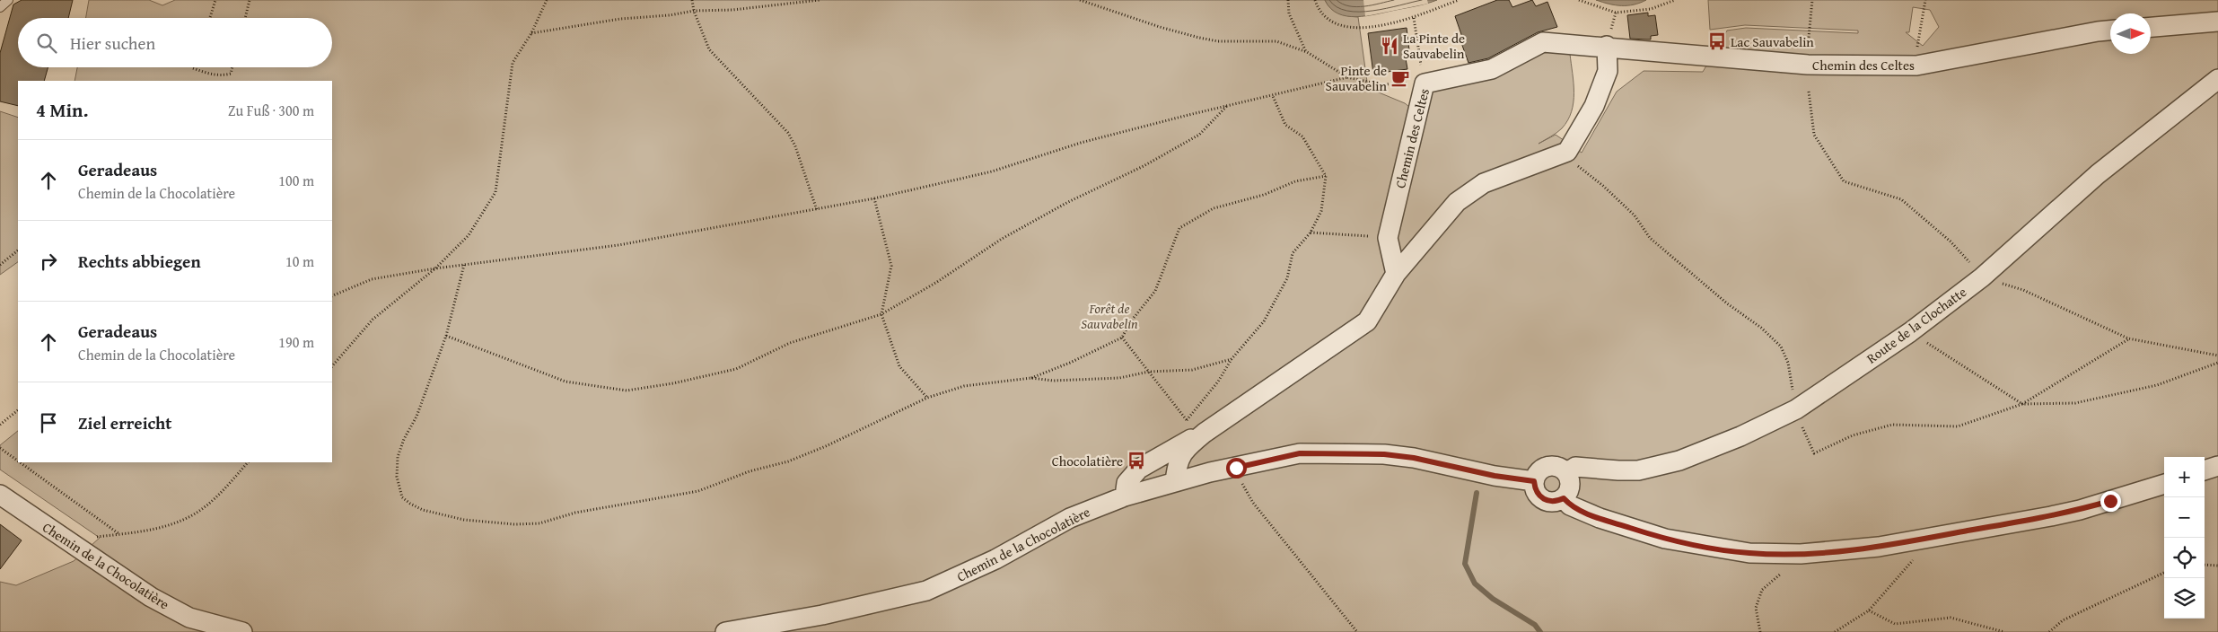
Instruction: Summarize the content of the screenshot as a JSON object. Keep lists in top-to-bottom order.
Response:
{
  "streets": {
    "street": ["Chemin des Celtes", "Route de la Clochatte", "Chemin de la Chocolatière"]
  },
  "crossings": [
    ["Route de la Clochatte", "Chemin de la Chocolatière"]
  ],
  "parks": ["Forêt de Sauvabelin"],
  "places": {
    "bus stop": ["Lac Sauvabelin", "Chocolatière"],
    "restaurant": ["La Pinte de Sauvabelin"],
    "cafe": ["Pinte de Sauvabelin"]
  },
  "north": "right",
  "page": {
    "search": "Hier suchen",
    "heading": ["4 Min.", "Zu Fuß · 300 m"],
    "list": [
      ["Geradeaus", "Chemin de la Chocolatière", "100 m"],
      ["Rechts abbiegen", "10 m"],
      ["Geradeaus", "Chemin de la Chocolatière", "190 m"],
      "Ziel erreicht"
    ],
    "map_buttons": ["+", "−"]
  }
}
